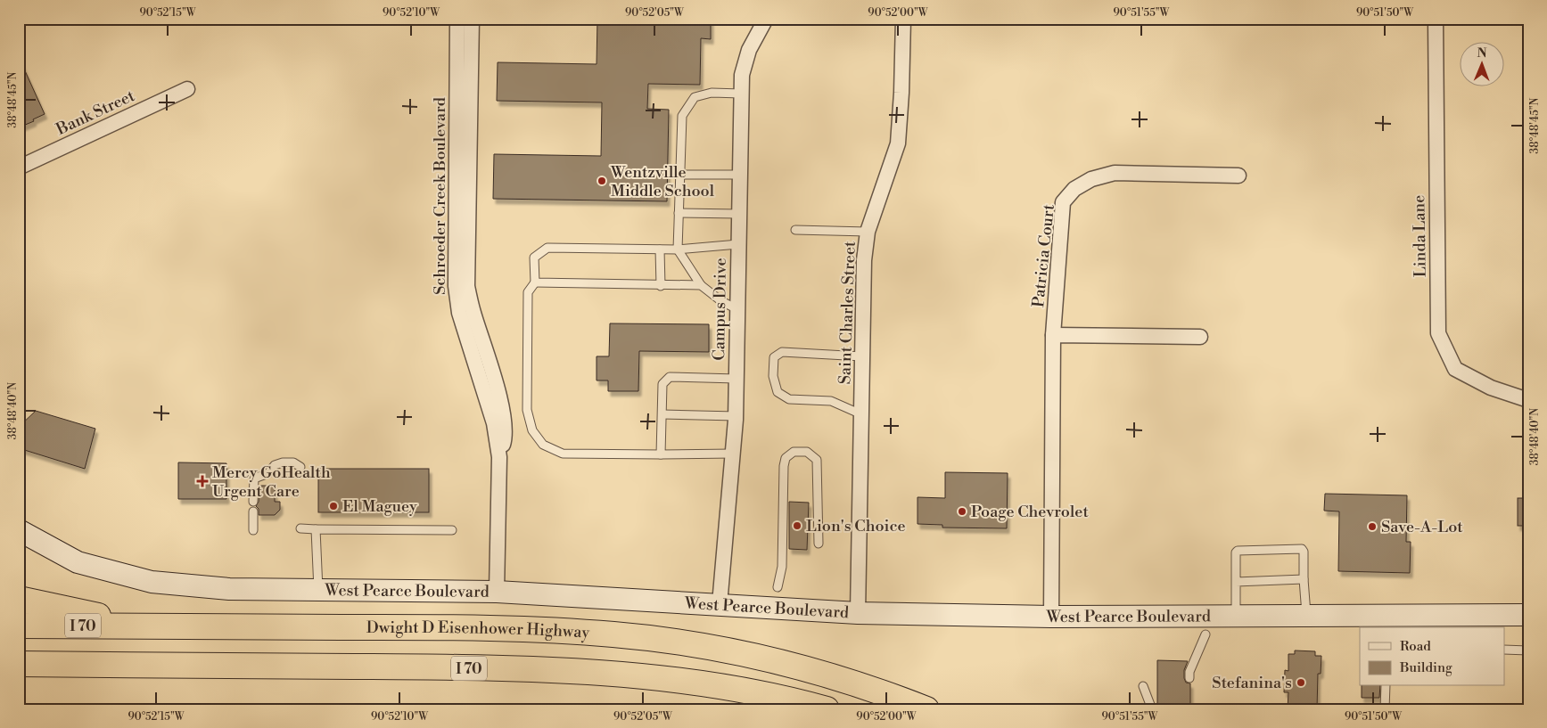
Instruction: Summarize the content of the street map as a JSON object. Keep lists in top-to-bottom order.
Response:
{
  "streets": {
    "highway": ["I 70", "Dwight D Eisenhower Highway"],
    "main road": ["West Pearce Boulevard"],
    "street": [
      "Bank Street",
      "Schroeder Creek Boulevard",
      "Linda Lane",
      "Patricia Court",
      "Campus Drive",
      "Saint Charles Street"
    ]
  },
  "crossings": [
    ["Schroeder Creek Boulevard", "West Pearce Boulevard"],
    ["Patricia Court", "West Pearce Boulevard"],
    ["Campus Drive", "West Pearce Boulevard"],
    ["Saint Charles Street", "West Pearce Boulevard"]
  ],
  "places": {
    "other": [
      "Wentzville Middle School",
      "El Maguey",
      "Poage Chevrolet",
      "Lion's Choice",
      "Save-A-Lot",
      "Stefanina's"
    ],
    "health": ["Mercy GoHealth Urgent Care"]
  },
  "legend": ["Road", "Building"],
  "north": "top",
  "coordinates": [
    "90°52'15\"W",
    "90°52'10\"W",
    "90°52'05\"W",
    "90°52'00\"W",
    "90°51'55\"W",
    "90°51'50\"W",
    "38°48'45\"N",
    "38°48'40\"N"
  ]
}
